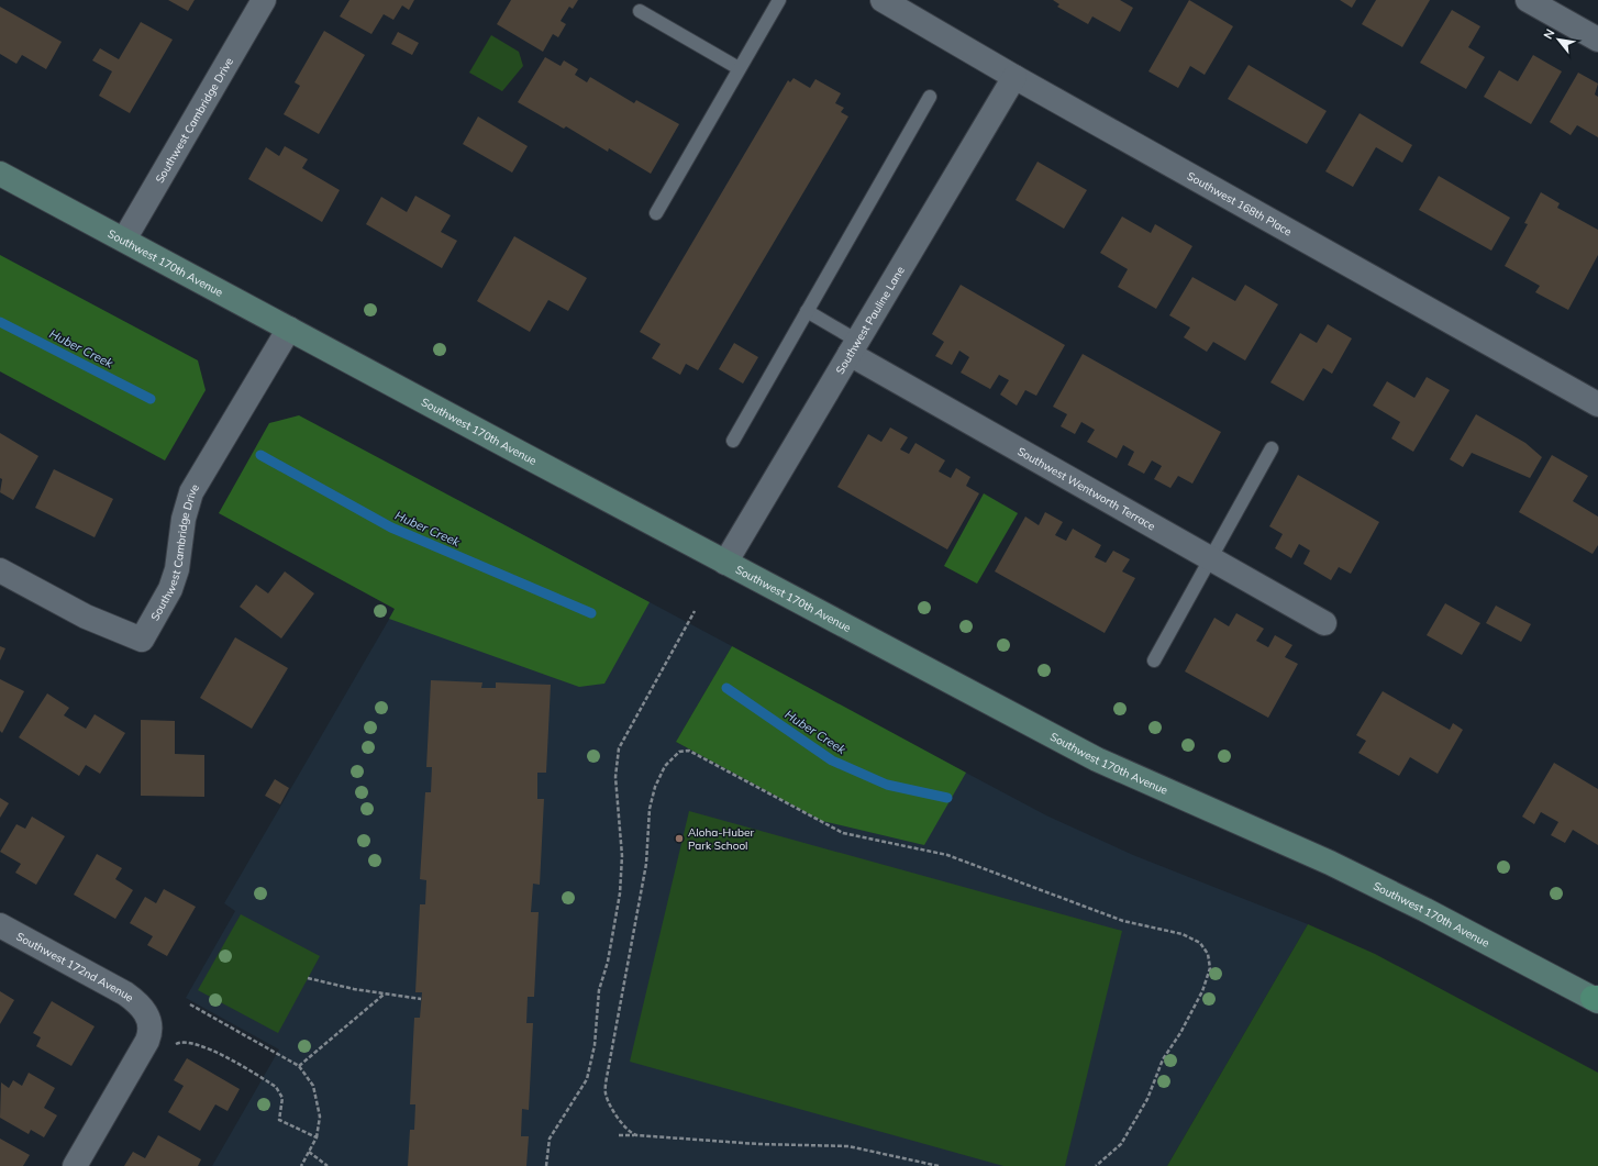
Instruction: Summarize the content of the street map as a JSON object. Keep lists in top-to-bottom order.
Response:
{
  "streets": {
    "main road": ["Southwest 170th Avenue"],
    "street": [
      "Southwest Cambridge Drive",
      "Southwest 168th Place",
      "Southwest Pauline Lane",
      "Southwest Wentworth Terrace",
      "Southwest 172nd Avenue"
    ]
  },
  "crossings": [
    ["Southwest Cambridge Drive", "Southwest 170th Avenue"],
    ["Southwest 168th Place", "Southwest Pauline Lane"],
    ["Southwest 170th Avenue", "Southwest Pauline Lane"],
    ["Southwest Pauline Lane", "Southwest Wentworth Terrace"]
  ],
  "water": ["Huber Creek"],
  "places": ["Aloha-Huber Park School"],
  "north": "top left"
}
